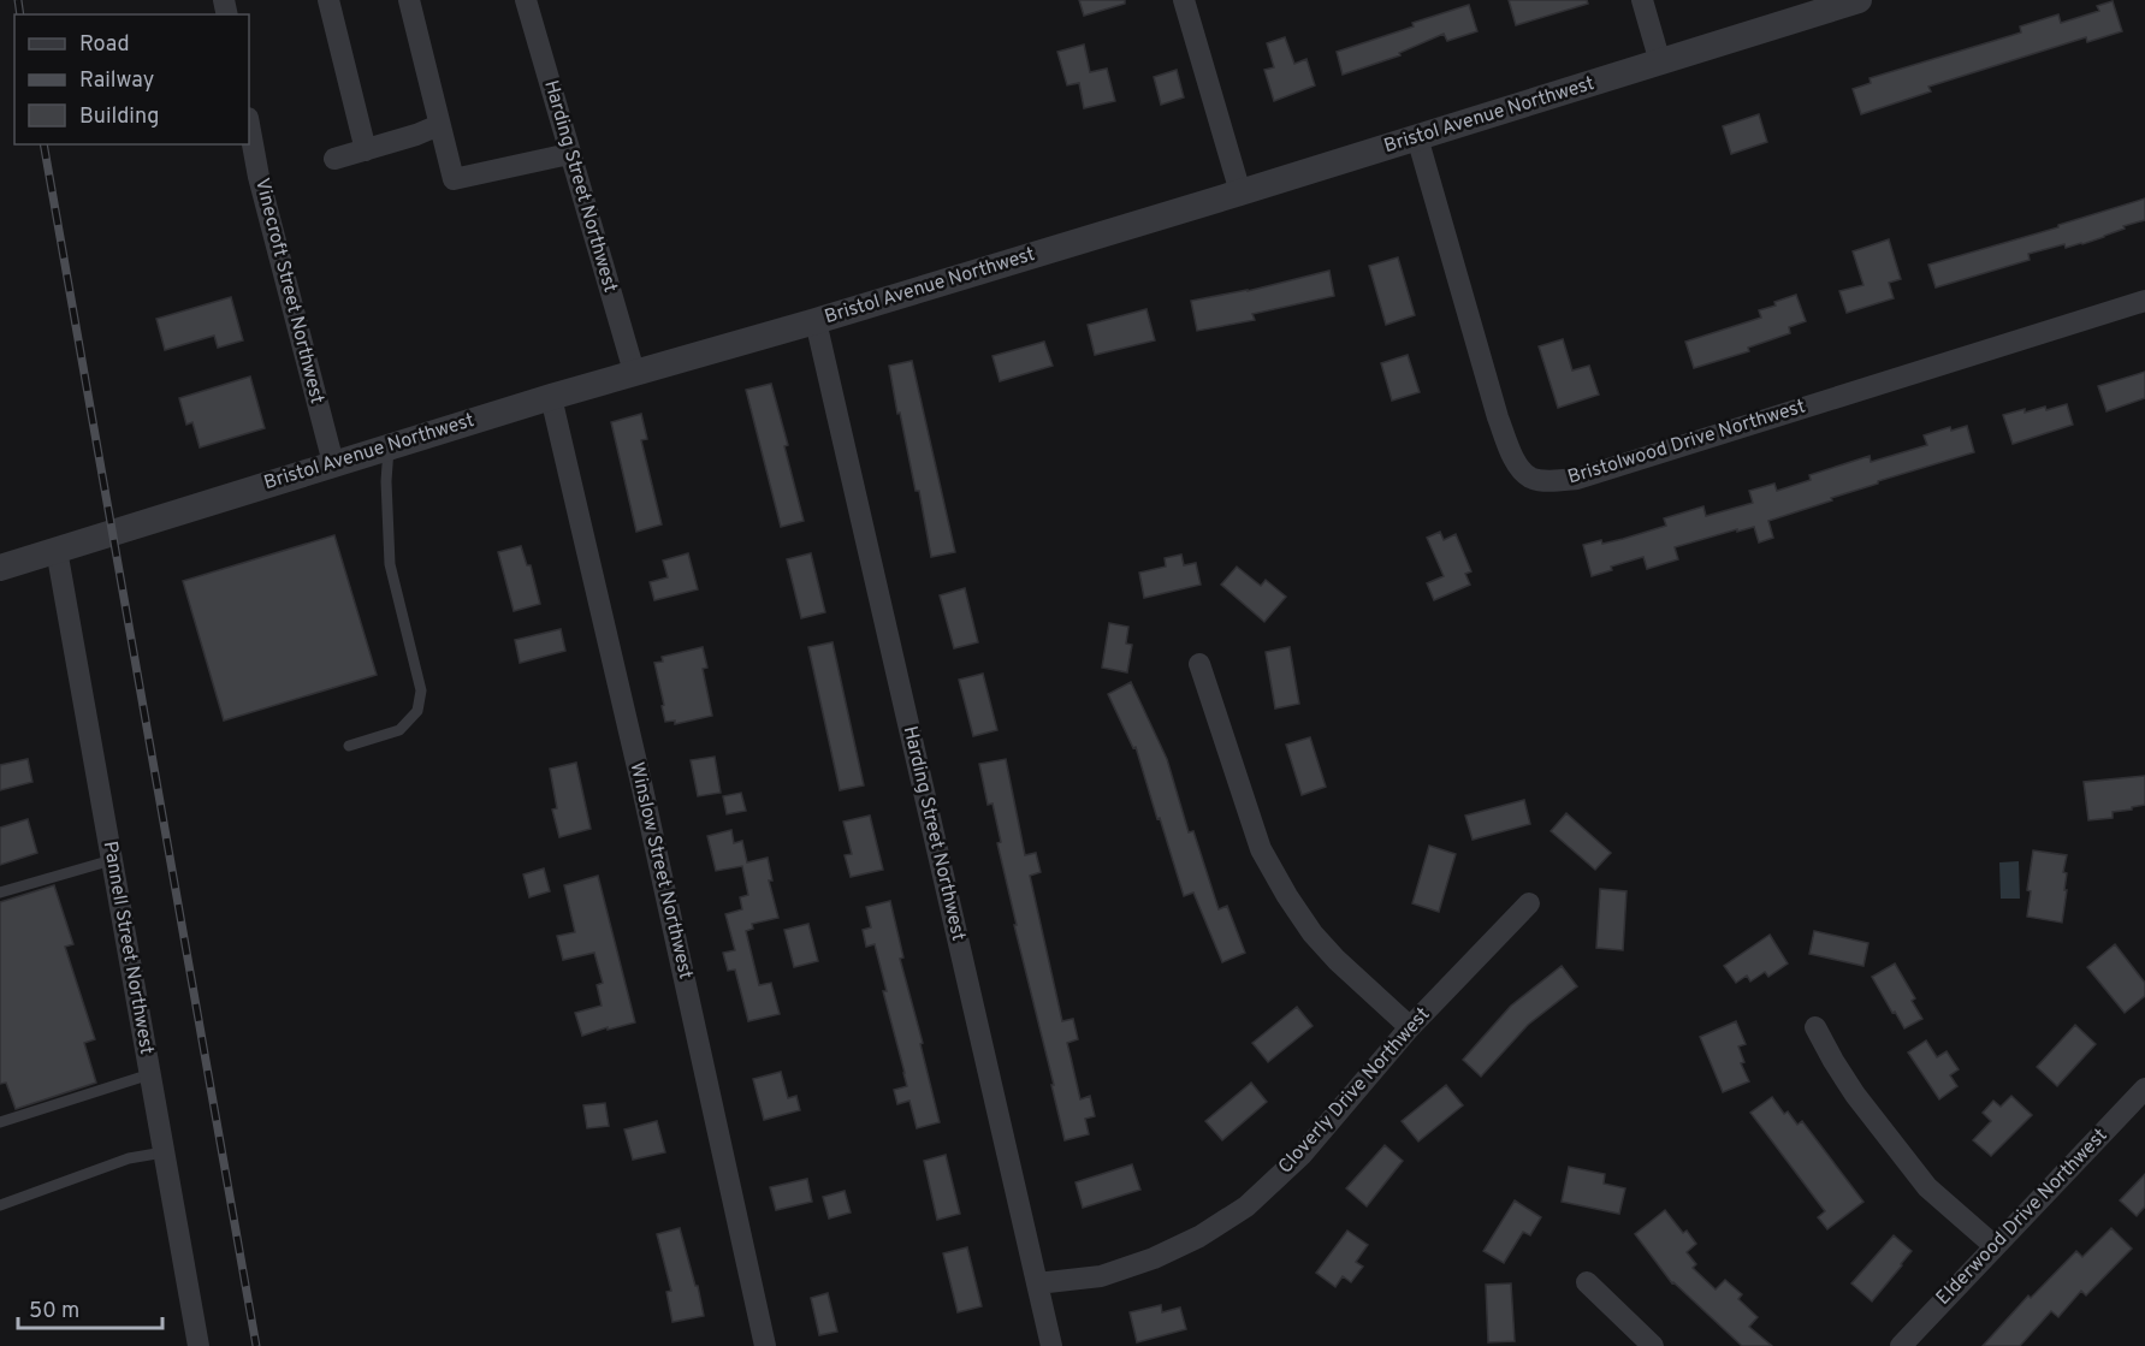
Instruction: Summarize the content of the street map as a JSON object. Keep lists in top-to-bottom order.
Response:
{
  "streets": {
    "street": [
      "Bristol Avenue Northwest",
      "Harding Street Northwest",
      "Vinecroft Street Northwest",
      "Bristolwood Drive Northwest",
      "Winslow Street Northwest",
      "Pannell Street Northwest",
      "Cloverly Drive Northwest",
      "Elderwood Drive Northwest"
    ]
  },
  "crossings": [
    ["Bristol Avenue Northwest", "Harding Street Northwest"],
    ["Bristol Avenue Northwest", "Vinecroft Street Northwest"],
    ["Bristol Avenue Northwest", "Bristolwood Drive Northwest"],
    ["Bristol Avenue Northwest", "Winslow Street Northwest"],
    ["Bristol Avenue Northwest", "Pannell Street Northwest"],
    ["Harding Street Northwest", "Cloverly Drive Northwest"]
  ],
  "legend": ["Road", "Railway", "Building"],
  "scale_bar": "50 m"
}
